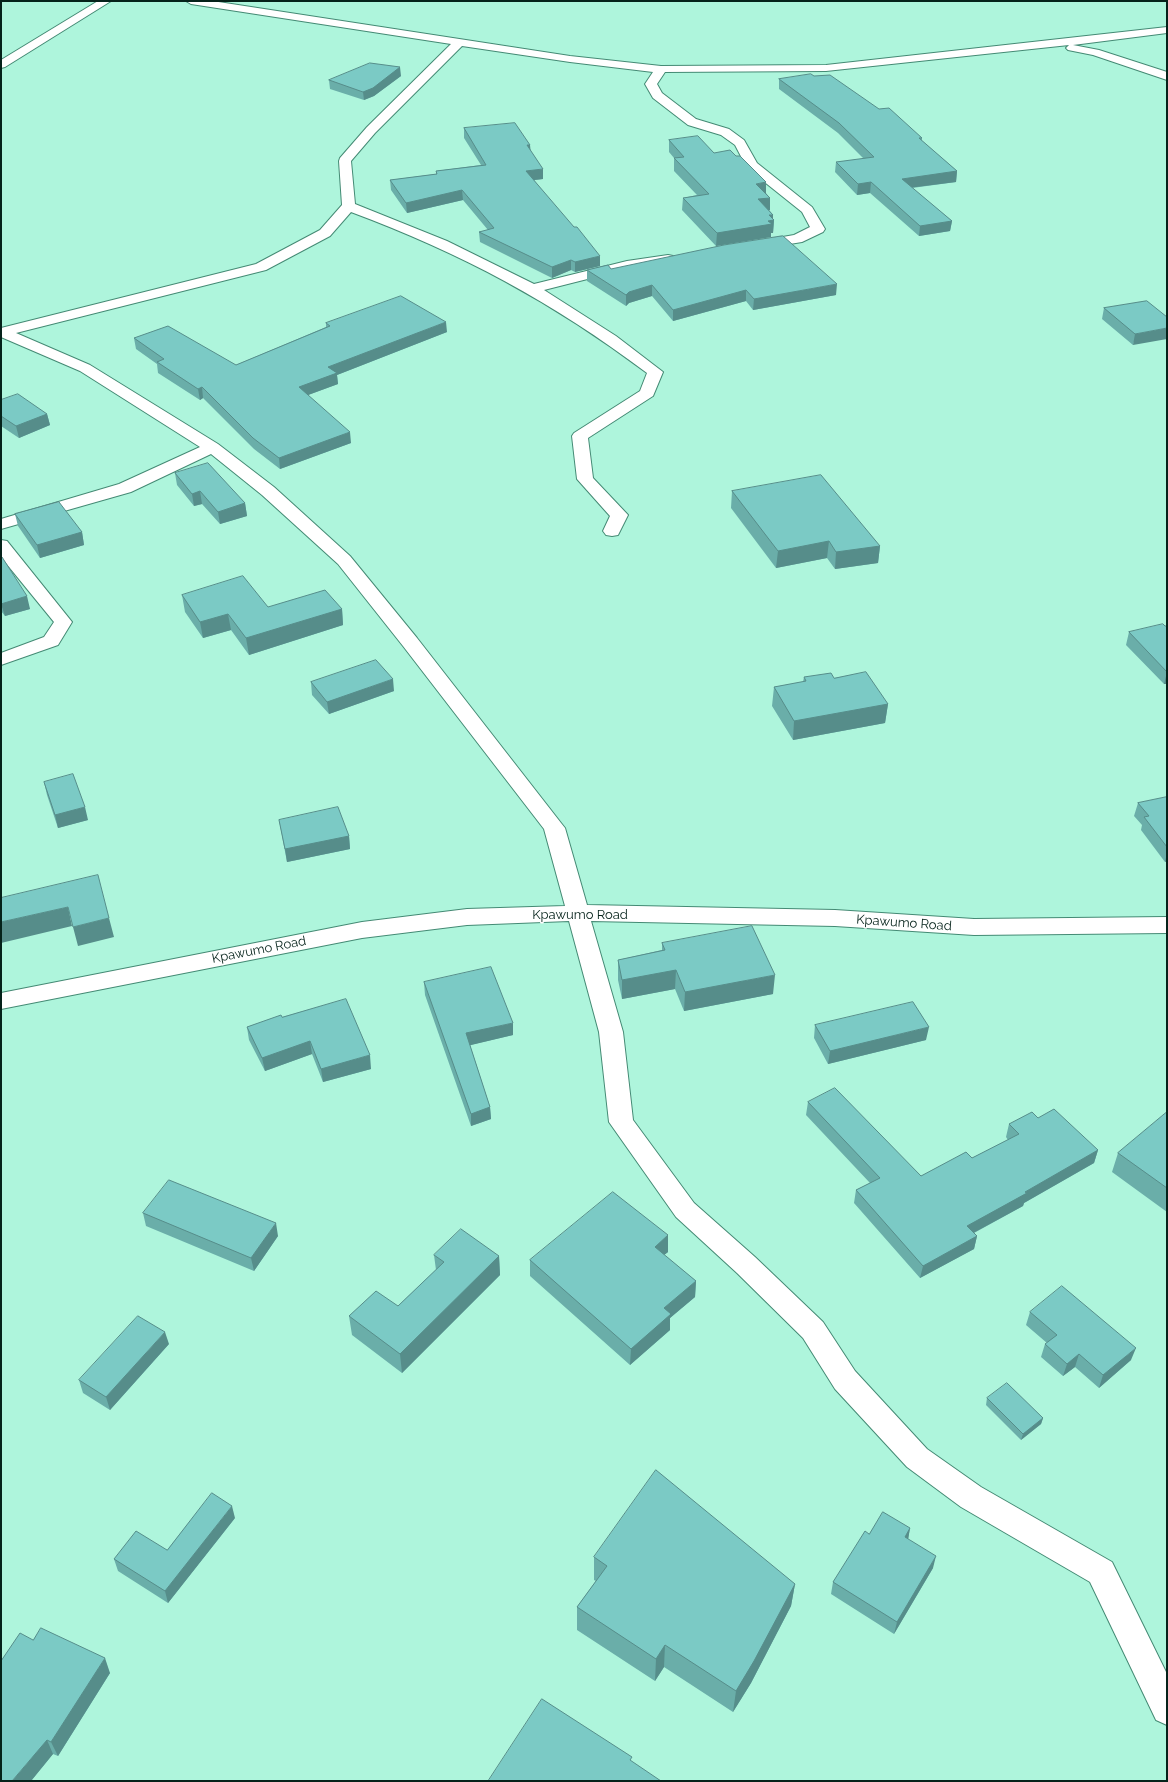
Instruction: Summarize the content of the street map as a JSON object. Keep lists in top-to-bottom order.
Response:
{
  "streets": {
    "street": ["Kpawumo Road"]
  }
}
